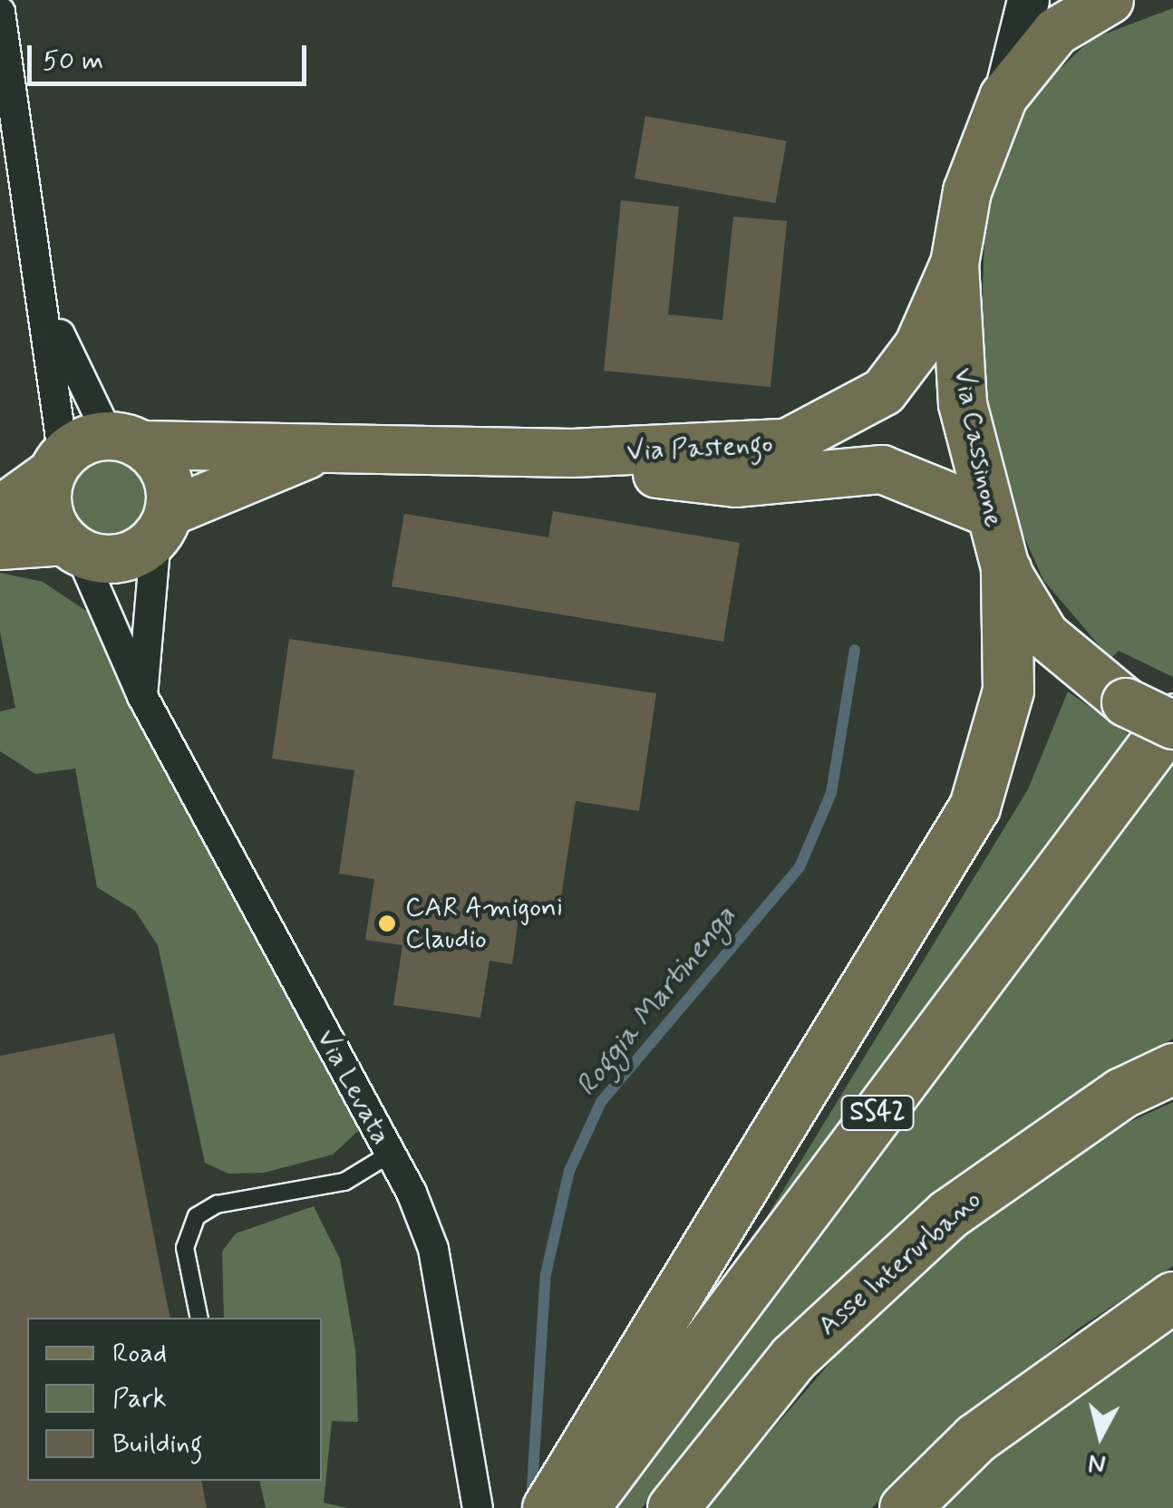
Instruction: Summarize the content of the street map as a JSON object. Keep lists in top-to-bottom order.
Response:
{
  "streets": {
    "highway": ["SS42", "Asse Interurbano"],
    "main road": ["Via Cassinone", "Via Pastengo"],
    "street": ["Via Levata"]
  },
  "crossings": [
    ["Via Cassinone", "Via Pastengo"],
    ["Via Cassinone", "SS42"],
    ["Via Pastengo", "Via Levata"]
  ],
  "water": ["Roggia Martinenga"],
  "places": ["CAR Amigoni Claudio"],
  "legend": ["Road", "Park", "Building"],
  "scale_bar": "50 m",
  "north": "bottom"
}
